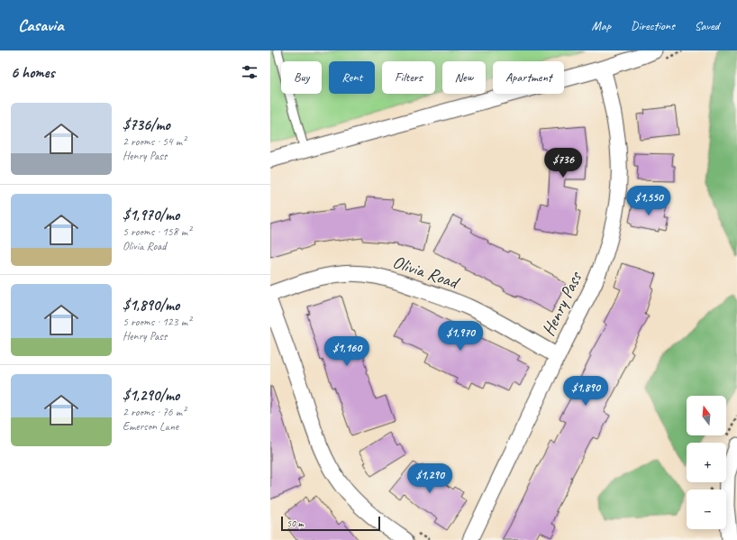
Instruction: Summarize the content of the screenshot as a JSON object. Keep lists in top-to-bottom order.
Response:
{
  "streets": {
    "street": ["Olivia Road", "Henry Pass"]
  },
  "crossings": [
    ["Olivia Road", "Henry Pass"]
  ],
  "scale_bar": "50 m",
  "north": "top",
  "page": {
    "header": "Casavia",
    "nav": ["Map", "Directions", "Saved"],
    "heading": "6 homes",
    "chip": [
      "Buy",
      "Rent",
      "Filters",
      "New",
      "Apartment"
    ],
    "list": [
      {
        "name": "$736/mo",
        "note": "2 rooms · 54 m² · Henry Pass"
      },
      {
        "name": "$1,970/mo",
        "note": "5 rooms · 158 m² · Olivia Road"
      },
      {
        "name": "$1,890/mo",
        "note": "5 rooms · 123 m² · Henry Pass"
      },
      {
        "name": "$1,290/mo",
        "note": "2 rooms · 76 m² · Emerson Lane"
      }
    ],
    "price": [
      "$736",
      "$1,550",
      "$1,970",
      "$1,160",
      "$1,890",
      "$1,290"
    ],
    "map_buttons": ["+", "−"],
    "scale": "50 m"
  }
}
